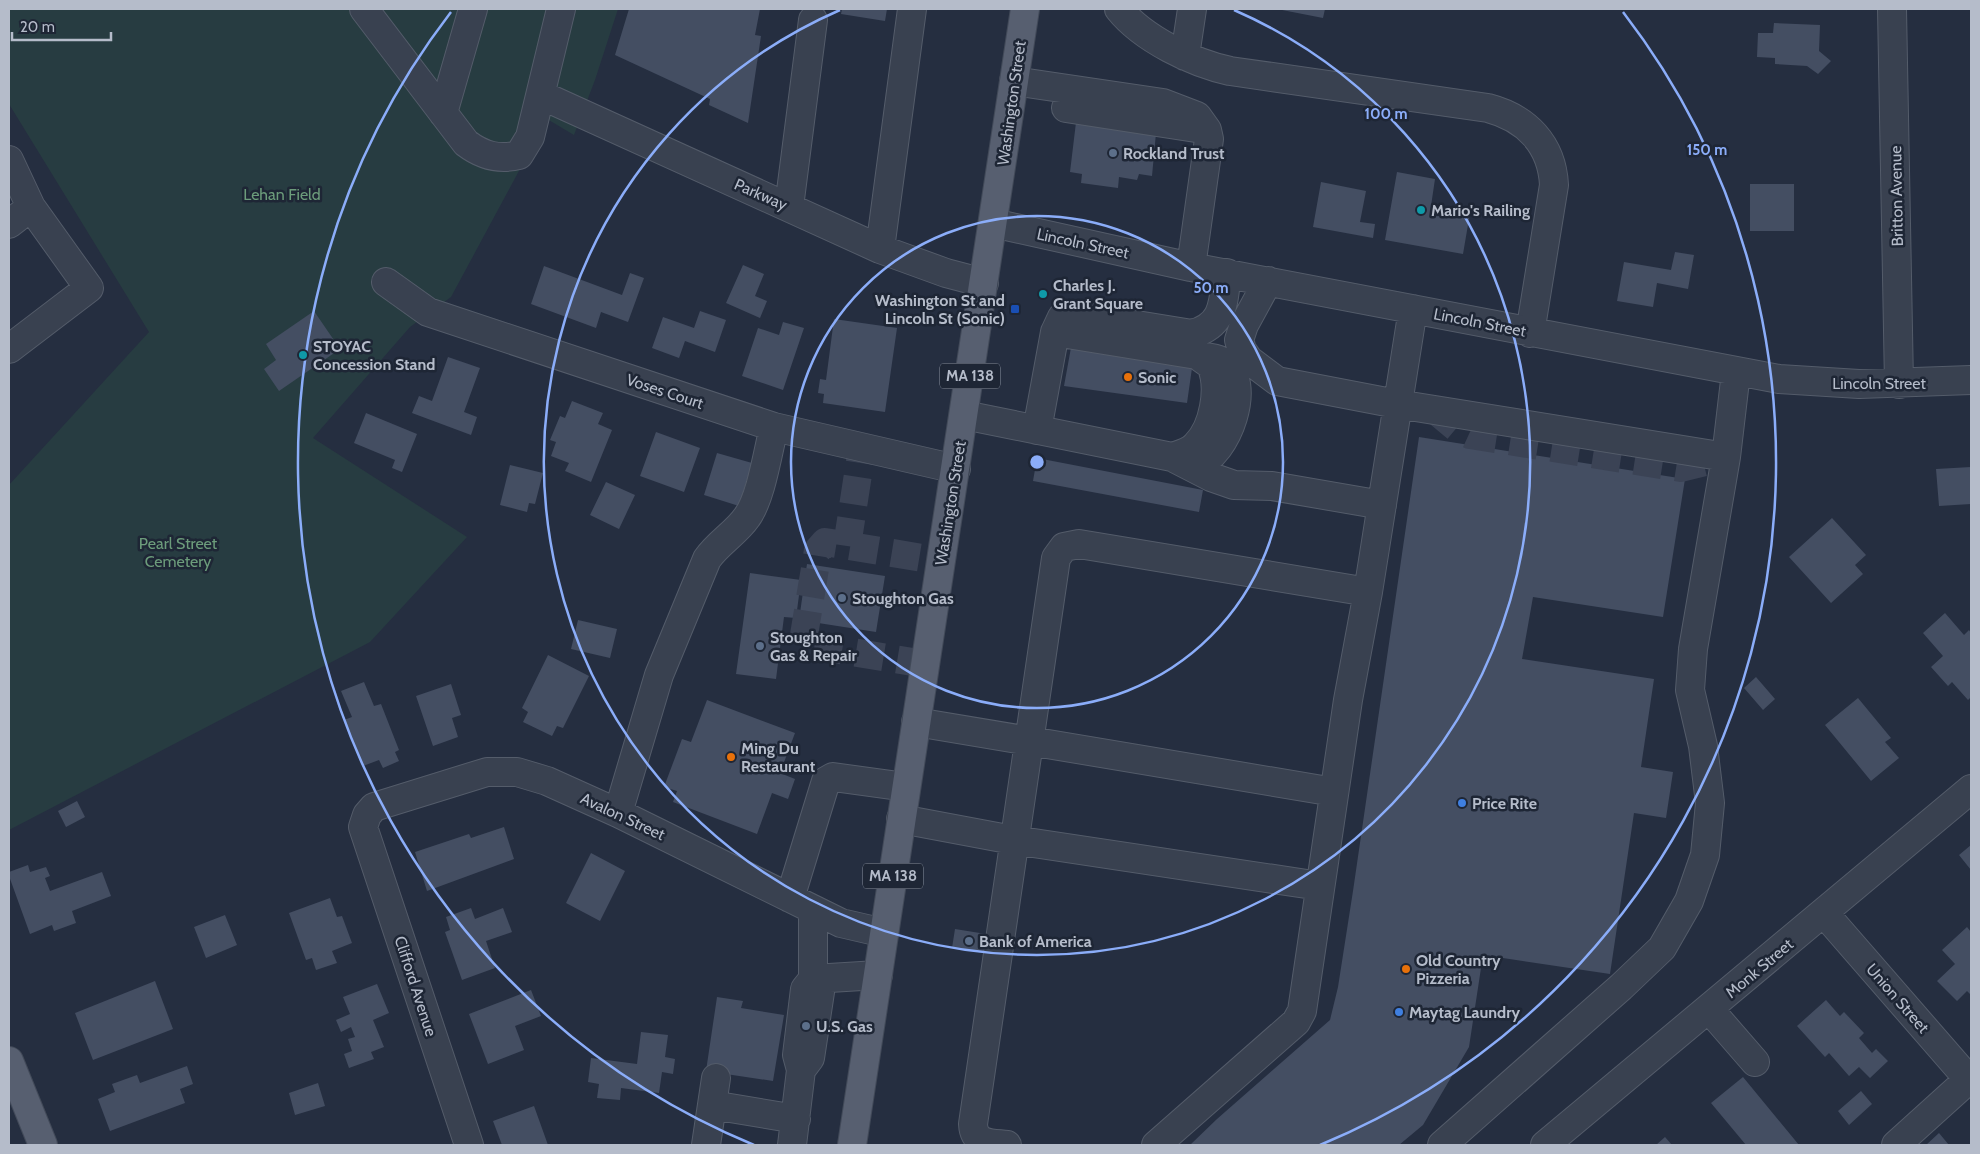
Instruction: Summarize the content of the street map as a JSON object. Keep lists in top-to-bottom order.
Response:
{
  "streets": {
    "main road": ["Washington Street", "MA 138"],
    "street": [
      "Parkway",
      "Britton Avenue",
      "Lincoln Street",
      "Voses Court",
      "Avalon Street",
      "Monk Street",
      "Clifford Avenue",
      "Union Street"
    ]
  },
  "crossings": [
    ["Washington Street", "Parkway"],
    ["Washington Street", "Lincoln Street"],
    ["Washington Street", "Voses Court"],
    ["Washington Street", "Avalon Street"],
    ["Britton Avenue", "Lincoln Street"],
    ["Avalon Street", "Clifford Avenue"],
    ["Monk Street", "Union Street"]
  ],
  "parks": ["Lehan Field", "Pearl Street Cemetery"],
  "places": {
    "other": [
      "Rockland Trust",
      "Mario's Railing",
      "Charles J. Grant Square",
      "STOYAC Concession Stand",
      "Sonic",
      "Stoughton Gas",
      "Stoughton Gas & Repair",
      "Ming Du Restaurant",
      "Price Rite",
      "Bank of America",
      "Old Country Pizzeria",
      "Maytag Laundry",
      "U.S. Gas"
    ],
    "transit": ["Washington St and Lincoln St (Sonic)"]
  },
  "scale_bar": "20 m",
  "rings": ["100 m", "150 m", "50 m"]
}
